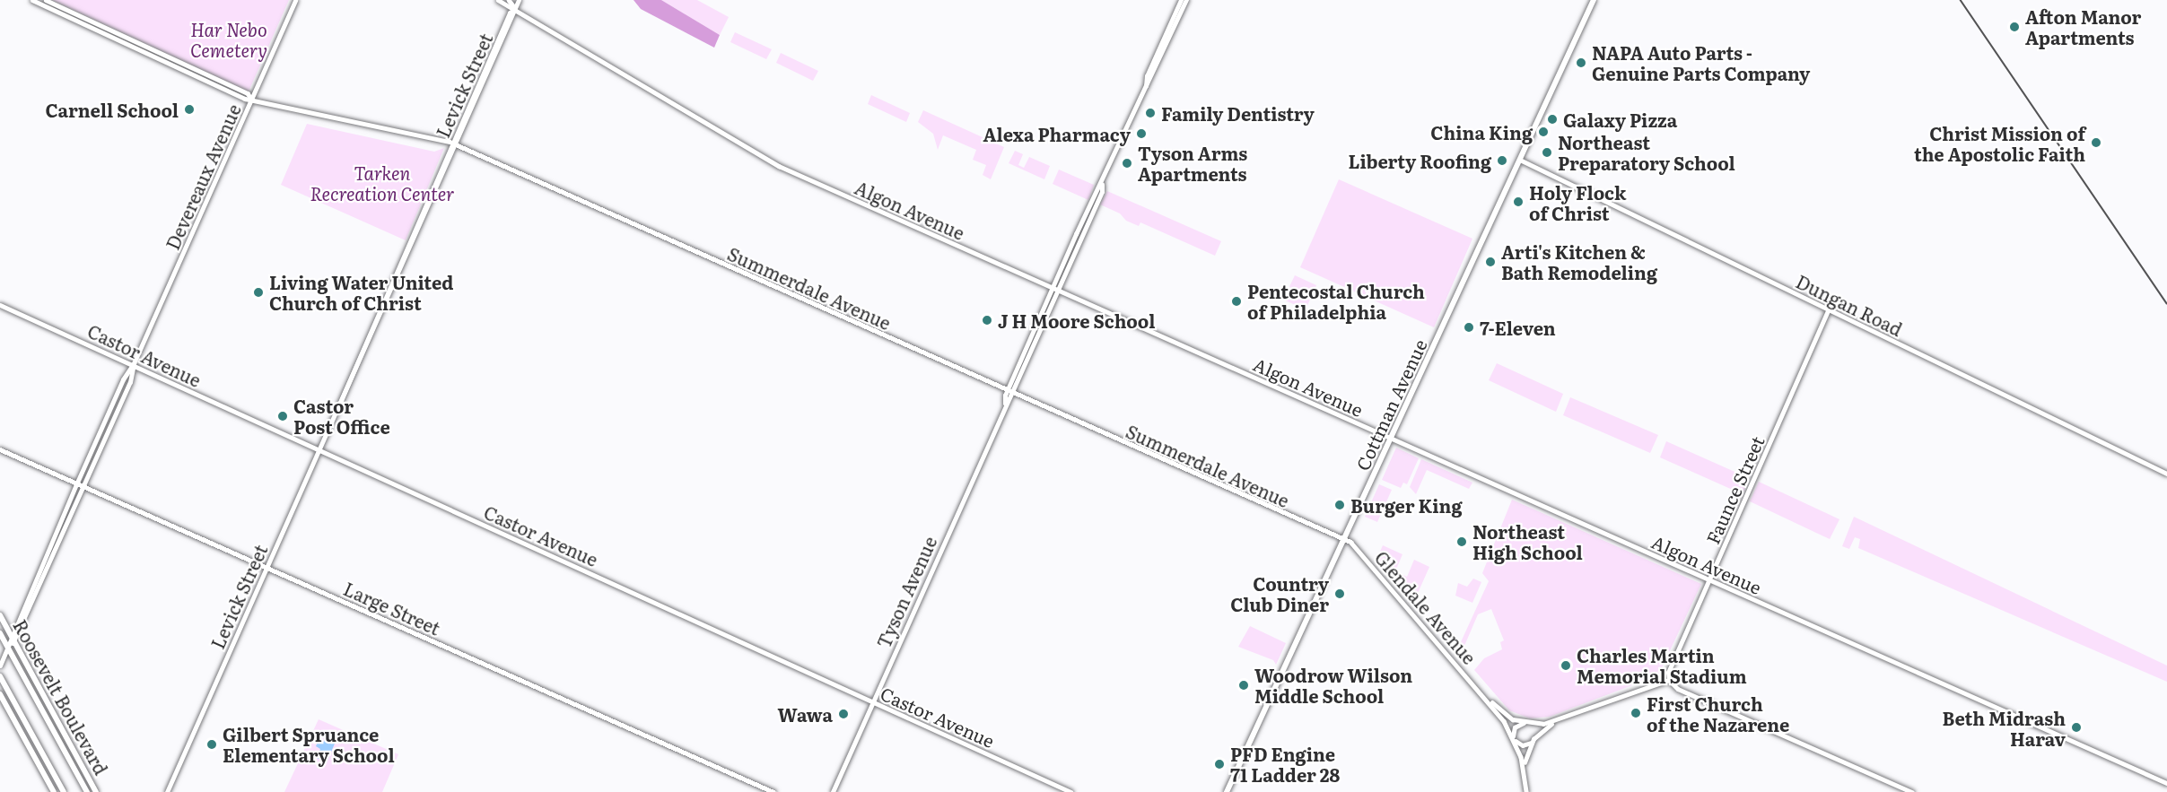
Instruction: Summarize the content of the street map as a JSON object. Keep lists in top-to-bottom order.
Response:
{
  "streets": {
    "main road": [
      "Levick Street",
      "Devereaux Avenue",
      "Castor Avenue",
      "Cottman Avenue",
      "Roosevelt Boulevard"
    ],
    "street": [
      "Algon Avenue",
      "Summerdale Avenue",
      "Dungan Road",
      "Faunce Street",
      "Tyson Avenue",
      "Glendale Avenue",
      "Large Street"
    ]
  },
  "crossings": [
    ["Levick Street", "Algon Avenue"],
    ["Levick Street", "Summerdale Avenue"],
    ["Levick Street", "Castor Avenue"],
    ["Levick Street", "Large Street"],
    ["Devereaux Avenue", "Summerdale Avenue"],
    ["Devereaux Avenue", "Castor Avenue"],
    ["Devereaux Avenue", "Large Street"],
    ["Devereaux Avenue", "Roosevelt Boulevard"],
    ["Algon Avenue", "Cottman Avenue"],
    ["Algon Avenue", "Faunce Street"],
    ["Algon Avenue", "Tyson Avenue"],
    ["Summerdale Avenue", "Cottman Avenue"],
    ["Summerdale Avenue", "Tyson Avenue"],
    ["Summerdale Avenue", "Glendale Avenue"],
    ["Dungan Road", "Cottman Avenue"],
    ["Dungan Road", "Faunce Street"],
    ["Castor Avenue", "Tyson Avenue"],
    ["Cottman Avenue", "Glendale Avenue"]
  ],
  "parks": ["Har Nebo Cemetery", "Tarken Recreation Center"],
  "places": [
    "Afton Manor Apartments",
    "NAPA Auto Parts - Genuine Parts Company",
    "Carnell School",
    "Family Dentistry",
    "Galaxy Pizza",
    "China King",
    "Alexa Pharmacy",
    "Christ Mission of the Apostolic Faith",
    "Northeast Preparatory School",
    "Liberty Roofing",
    "Tyson Arms Apartments",
    "Holy Flock of Christ",
    "Arti's Kitchen & Bath Remodeling",
    "Living Water United Church of Christ",
    "Pentecostal Church of Philadelphia",
    "J H Moore School",
    "7-Eleven",
    "Castor Post Office",
    "Burger King",
    "Northeast High School",
    "Country Club Diner",
    "Charles Martin Memorial Stadium",
    "Woodrow Wilson Middle School",
    "First Church of the Nazarene",
    "Wawa",
    "Beth Midrash Harav",
    "Gilbert Spruance Elementary School",
    "PFD Engine 71 Ladder 28"
  ]
}
